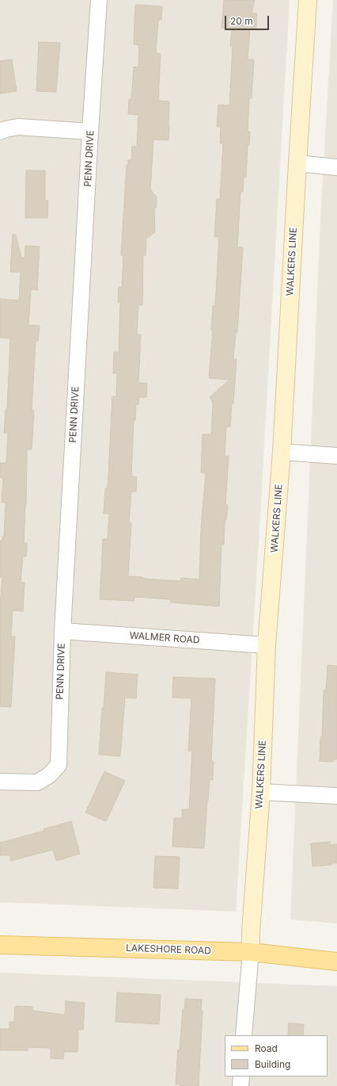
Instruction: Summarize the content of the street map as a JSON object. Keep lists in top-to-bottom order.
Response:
{
  "streets": {
    "main road": ["WALKERS LINE", "LAKESHORE ROAD"],
    "street": ["PENN DRIVE", "WALMER ROAD"]
  },
  "crossings": [
    ["PENN DRIVE", "WALMER ROAD"],
    ["WALKERS LINE", "WALMER ROAD"],
    ["WALKERS LINE", "LAKESHORE ROAD"]
  ],
  "legend": ["Road", "Building"],
  "scale_bar": "20 m"
}
